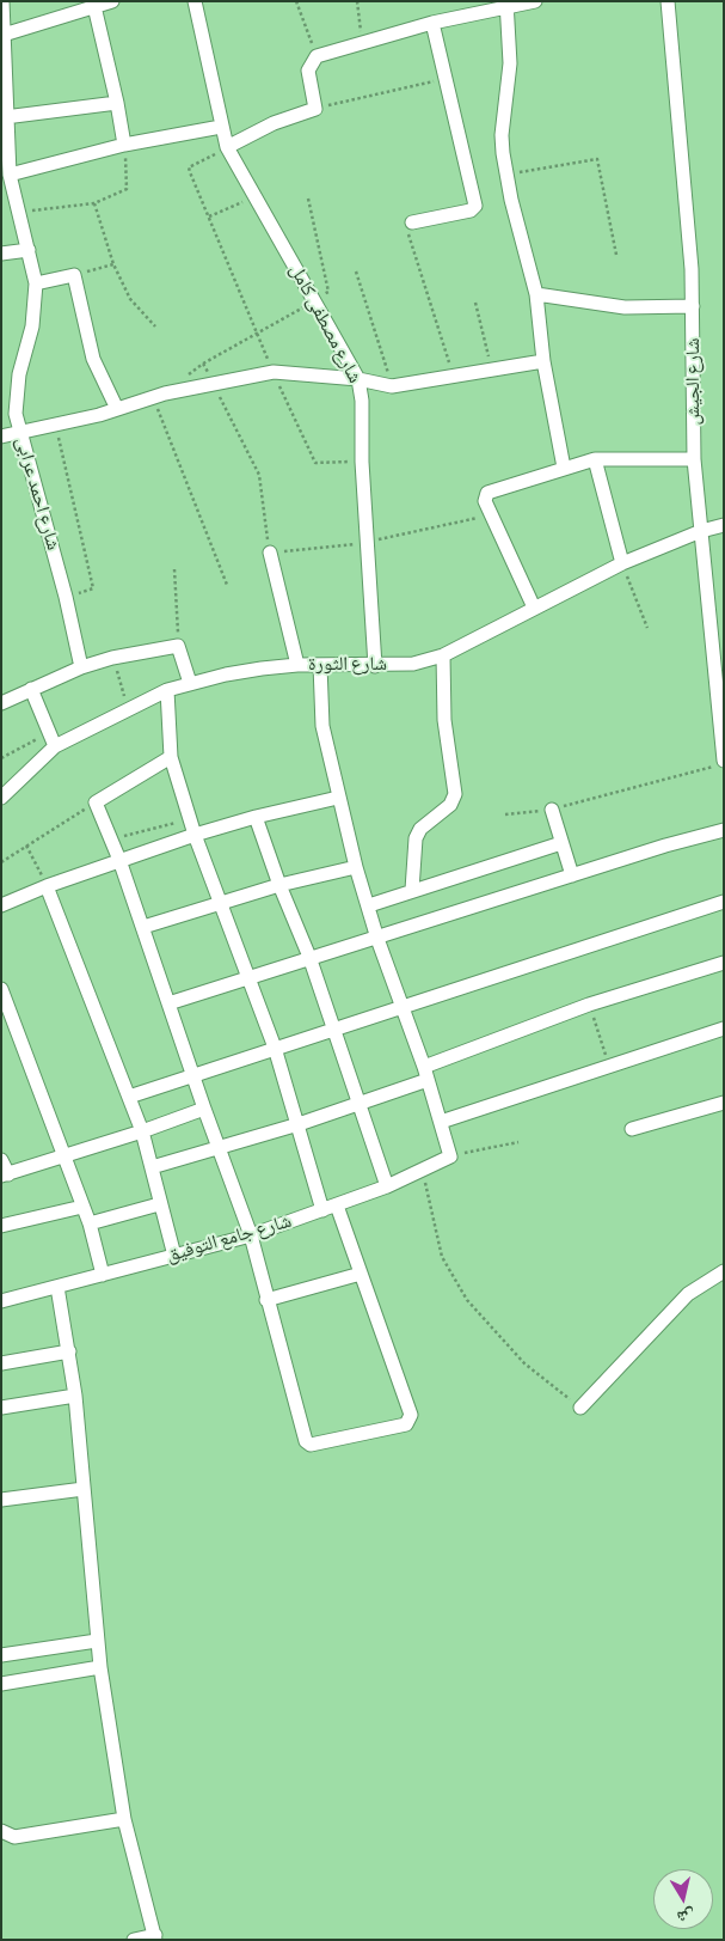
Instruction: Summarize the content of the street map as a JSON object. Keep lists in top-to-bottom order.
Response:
{
  "streets": {
    "street": [
      "شارع مصطفى كامل",
      "شارع الجيش",
      "شارع احمد عرابى",
      "شارع الثورة",
      "شارع جامع التوفيق"
    ]
  },
  "crossings": [
    ["شارع مصطفى كامل", "شارع الثورة"],
    ["شارع الجيش", "شارع الثورة"]
  ],
  "north": "bottom"
}
